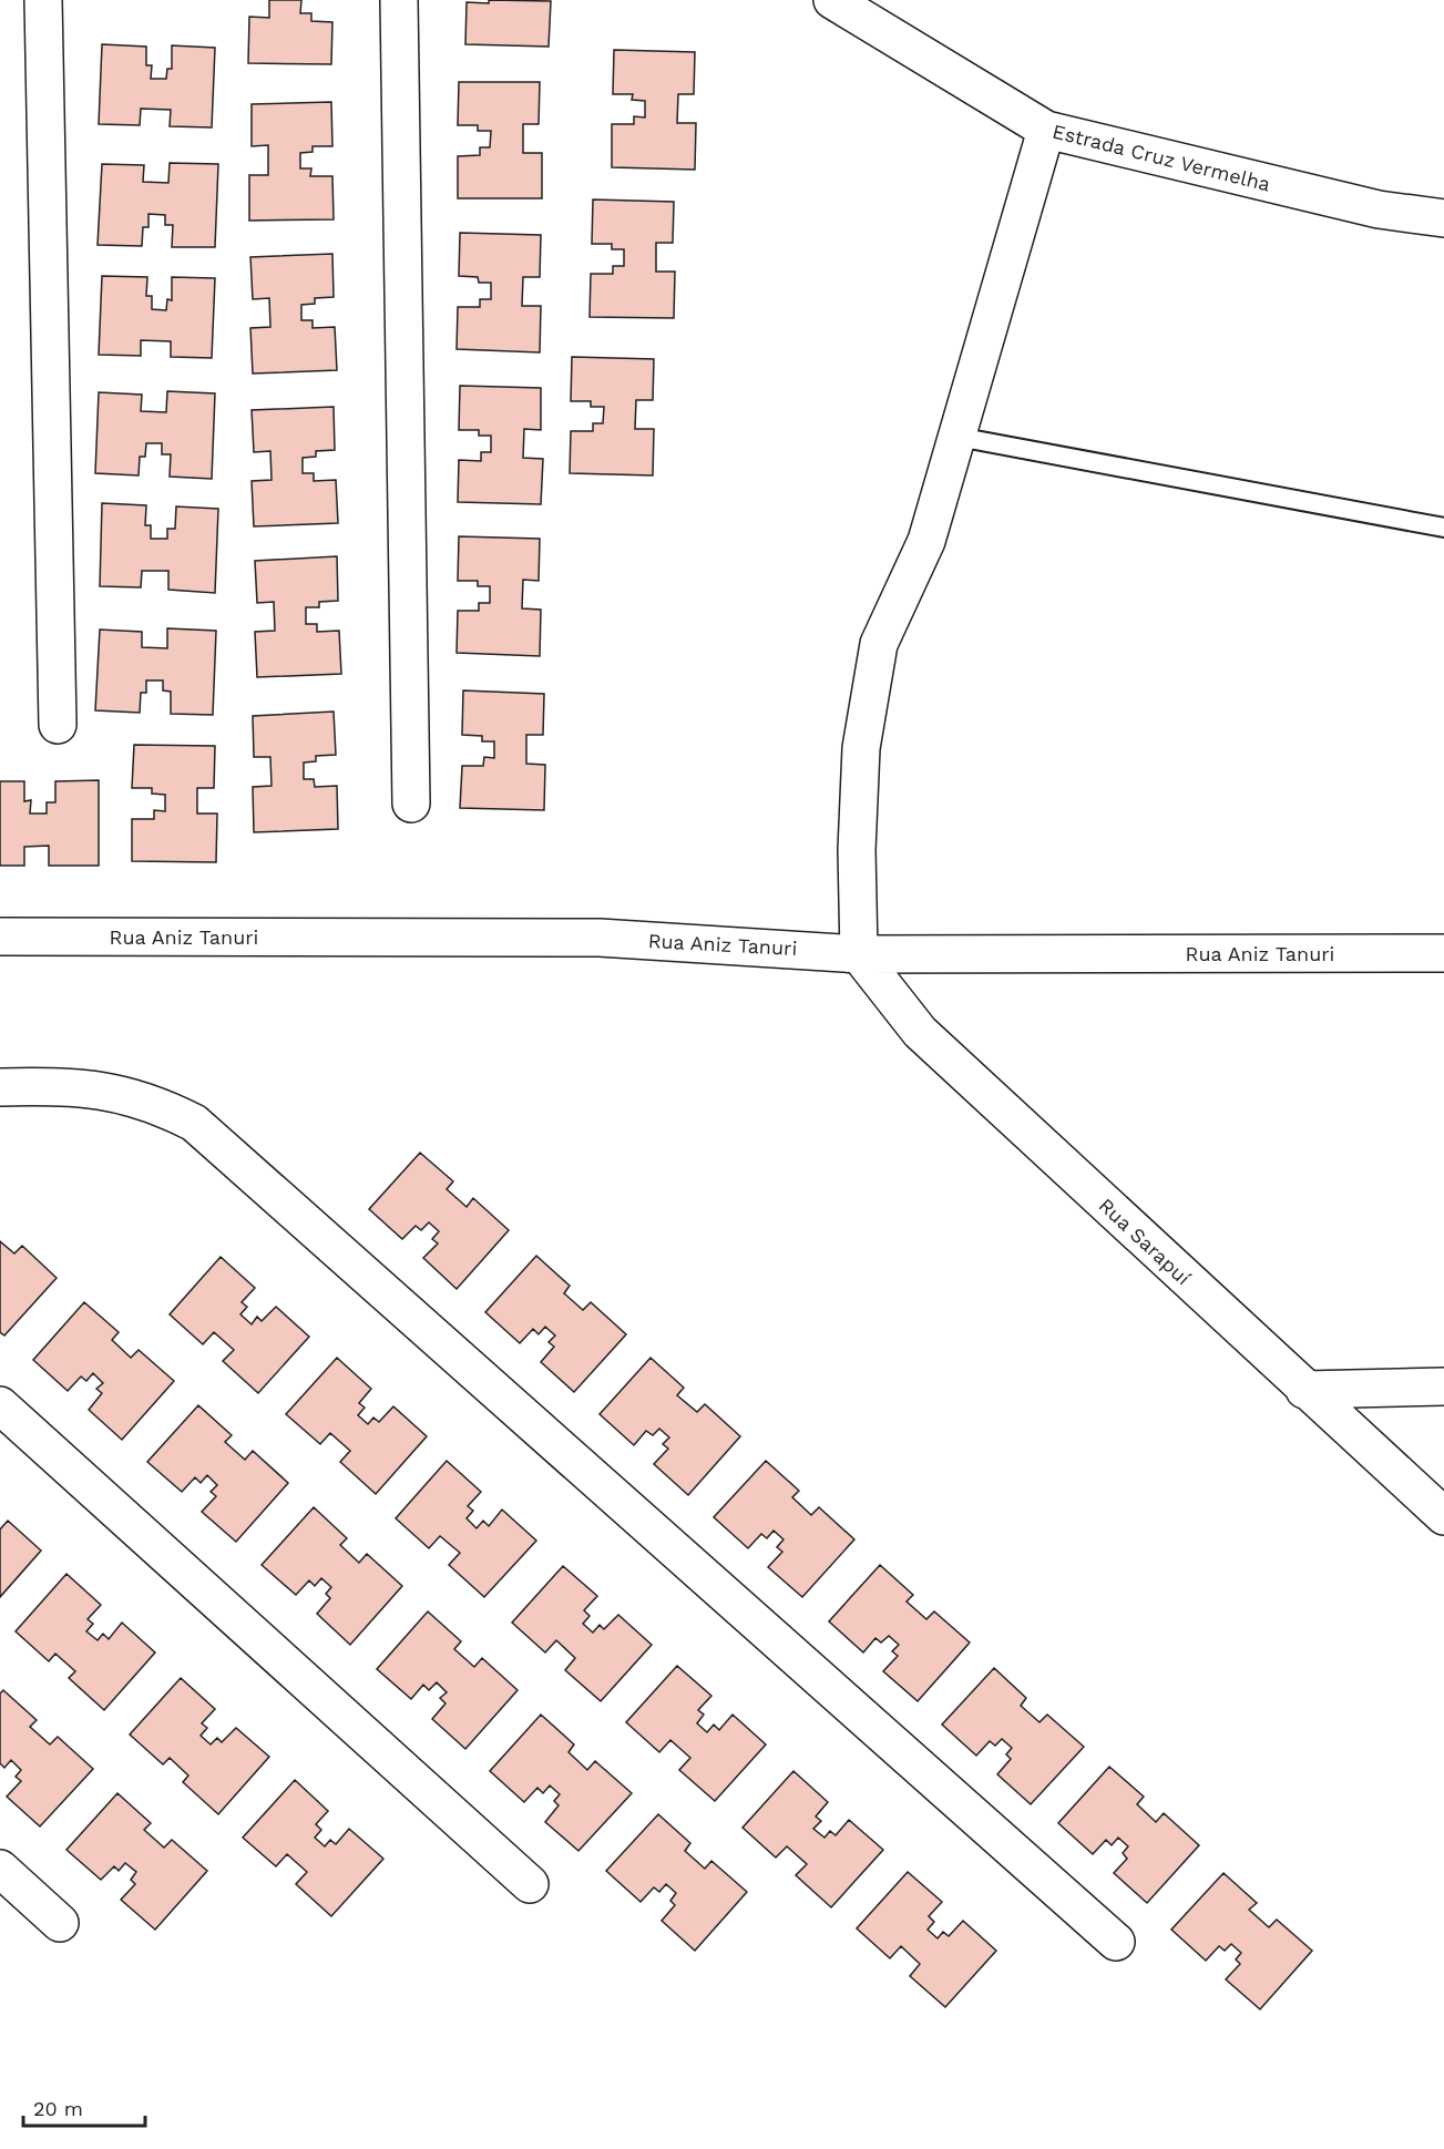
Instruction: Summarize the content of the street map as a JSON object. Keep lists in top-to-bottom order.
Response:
{
  "streets": {
    "street": ["Estrada Cruz Vermelha", "Rua Aniz Tanuri", "Rua Sarapuí"]
  },
  "crossings": [
    ["Rua Aniz Tanuri", "Rua Sarapuí"]
  ],
  "scale_bar": "20 m"
}
